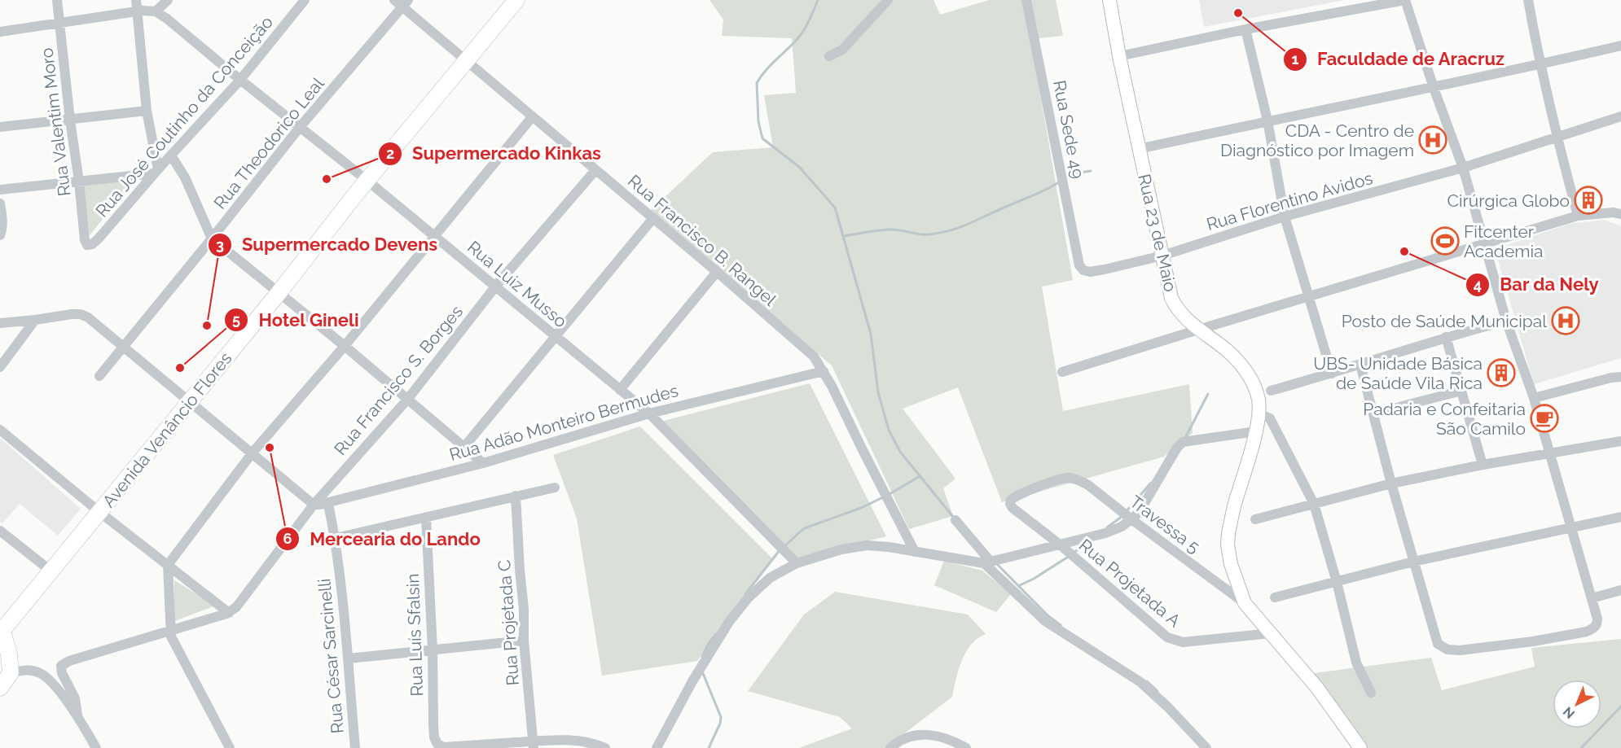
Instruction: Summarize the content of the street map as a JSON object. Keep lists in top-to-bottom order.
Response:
{
  "streets": {
    "main road": ["Avenida Venâncio Flores"],
    "street": [
      "Rua José Coutinho da Conceição",
      "Rua Valentim Moro",
      "Rua Sede 49",
      "Rua Theodorico Leal",
      "Rua Florentino Avidos",
      "Rua 23 de Maio",
      "Rua Francisco B. Rangel",
      "Rua Luiz Musso",
      "Rua Francisco S. Borges",
      "Rua Adão Monteiro Bermudes",
      "Travessa 5",
      "Rua Projetada A",
      "Rua Projetada C",
      "Rua Luís Sfalsin",
      "Rua César Sarcinelli"
    ]
  },
  "crossings": [
    ["Rua José Coutinho da Conceição", "Rua Valentim Moro"],
    ["Rua José Coutinho da Conceição", "Rua Luiz Musso"],
    ["Rua Sede 49", "Rua Florentino Avidos"],
    ["Rua Theodorico Leal", "Rua Francisco B. Rangel"],
    ["Rua Theodorico Leal", "Rua Luiz Musso"],
    ["Rua Florentino Avidos", "Rua 23 de Maio"],
    ["Rua 23 de Maio", "Travessa 5"],
    ["Rua Francisco B. Rangel", "Rua Francisco S. Borges"],
    ["Rua Francisco B. Rangel", "Rua Adão Monteiro Bermudes"],
    ["Rua Francisco B. Rangel", "Avenida Venâncio Flores"],
    ["Rua Luiz Musso", "Rua Francisco S. Borges"],
    ["Rua Luiz Musso", "Rua Adão Monteiro Bermudes"],
    ["Rua Luiz Musso", "Avenida Venâncio Flores"],
    ["Rua Francisco S. Borges", "Rua Adão Monteiro Bermudes"],
    ["Rua Adão Monteiro Bermudes", "Rua César Sarcinelli"],
    ["Travessa 5", "Rua Projetada A"]
  ],
  "places": {
    "other": [
      "Faculdade de Aracruz",
      "Supermercado Kinkas",
      "Bar da Nely",
      "Supermercado Devens",
      "Hotel Gineli",
      "Mercearia do Lando"
    ],
    "hospital": ["CDA - Centro de Diagnóstico por Imagem", "Posto de Saúde Municipal"],
    "building": ["Cirúrgica Globo", "UBS- Unidade Básica de Saúde Vila Rica"],
    "sports": ["Fitcenter Academia"],
    "cafe": ["Padaria e Confeitaria São Camilo"]
  },
  "north": "bottom left"
}
